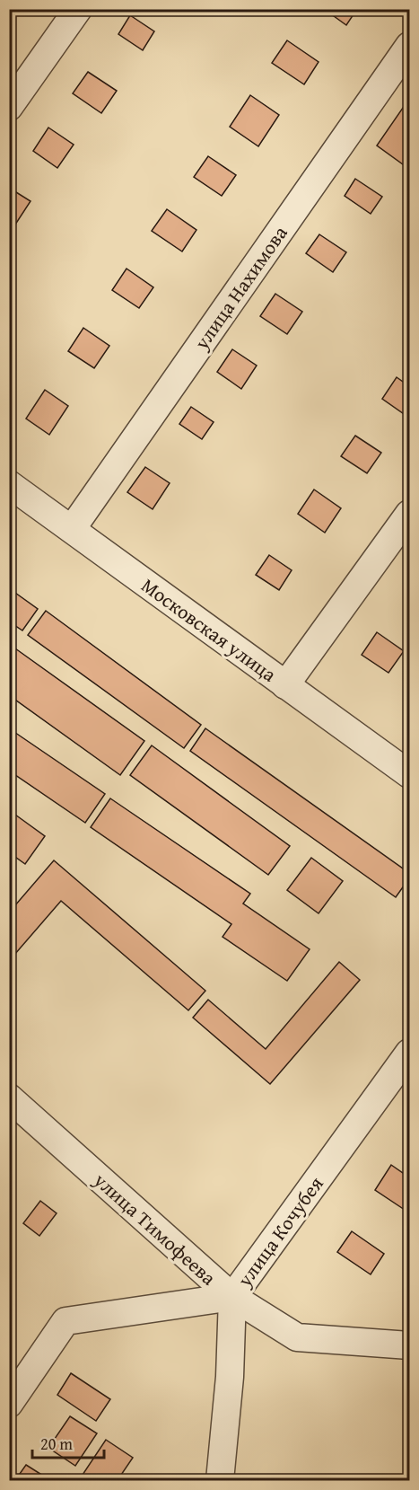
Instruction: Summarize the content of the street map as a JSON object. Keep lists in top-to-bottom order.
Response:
{
  "streets": {
    "street": [
      "улица Нахимова",
      "Московская улица",
      "улица Тимофеева",
      "улица Кочубея"
    ]
  },
  "crossings": [
    ["улица Нахимова", "Московская улица"],
    ["улица Тимофеева", "улица Кочубея"]
  ],
  "scale_bar": "20 m"
}
